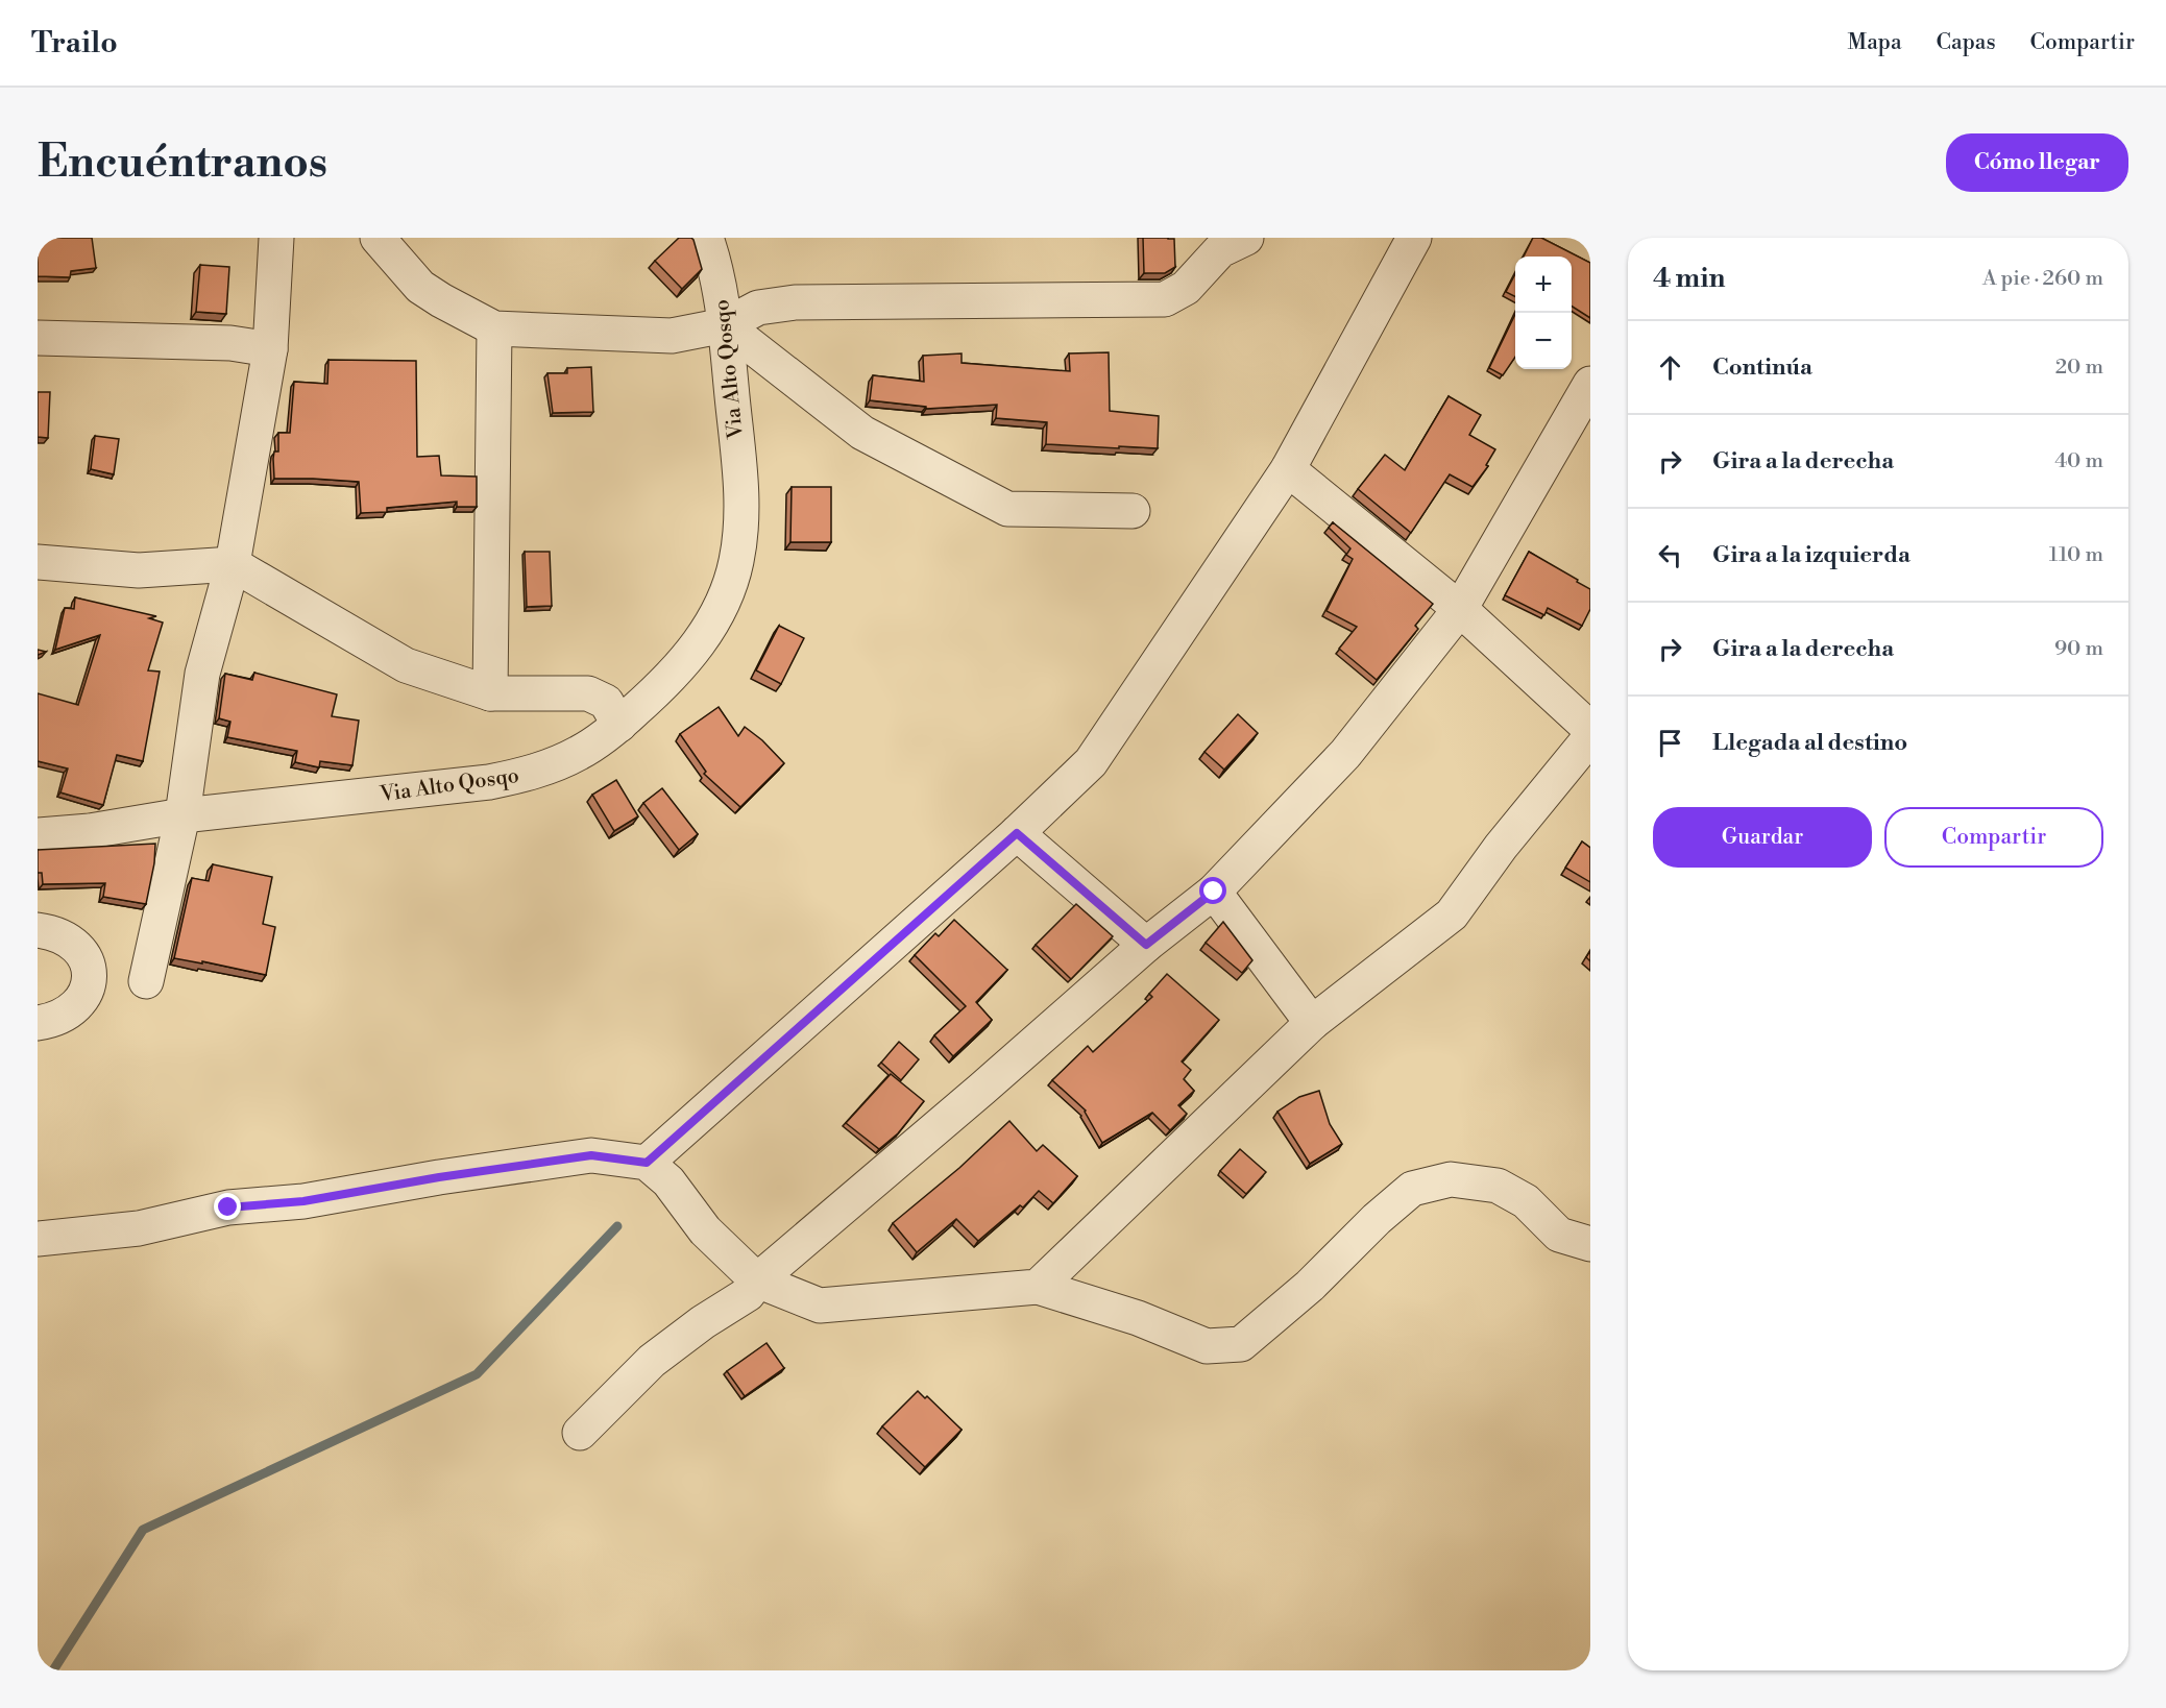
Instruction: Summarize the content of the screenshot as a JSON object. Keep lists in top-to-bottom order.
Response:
{
  "streets": {
    "street": ["Via Alto Qosqo"]
  },
  "page": {
    "header": "Trailo",
    "nav": ["Mapa", "Capas", "Compartir"],
    "buttons": [
      "Cómo llegar",
      ["Guardar", "Compartir"]
    ],
    "title": "Encuéntranos",
    "heading": ["4 min", "A pie · 260 m"],
    "map_buttons": ["+", "−"],
    "list": [
      ["Continúa", "20 m"],
      ["Gira a la derecha", "40 m"],
      ["Gira a la izquierda", "110 m"],
      ["Gira a la derecha", "90 m"],
      "Llegada al destino"
    ]
  }
}
